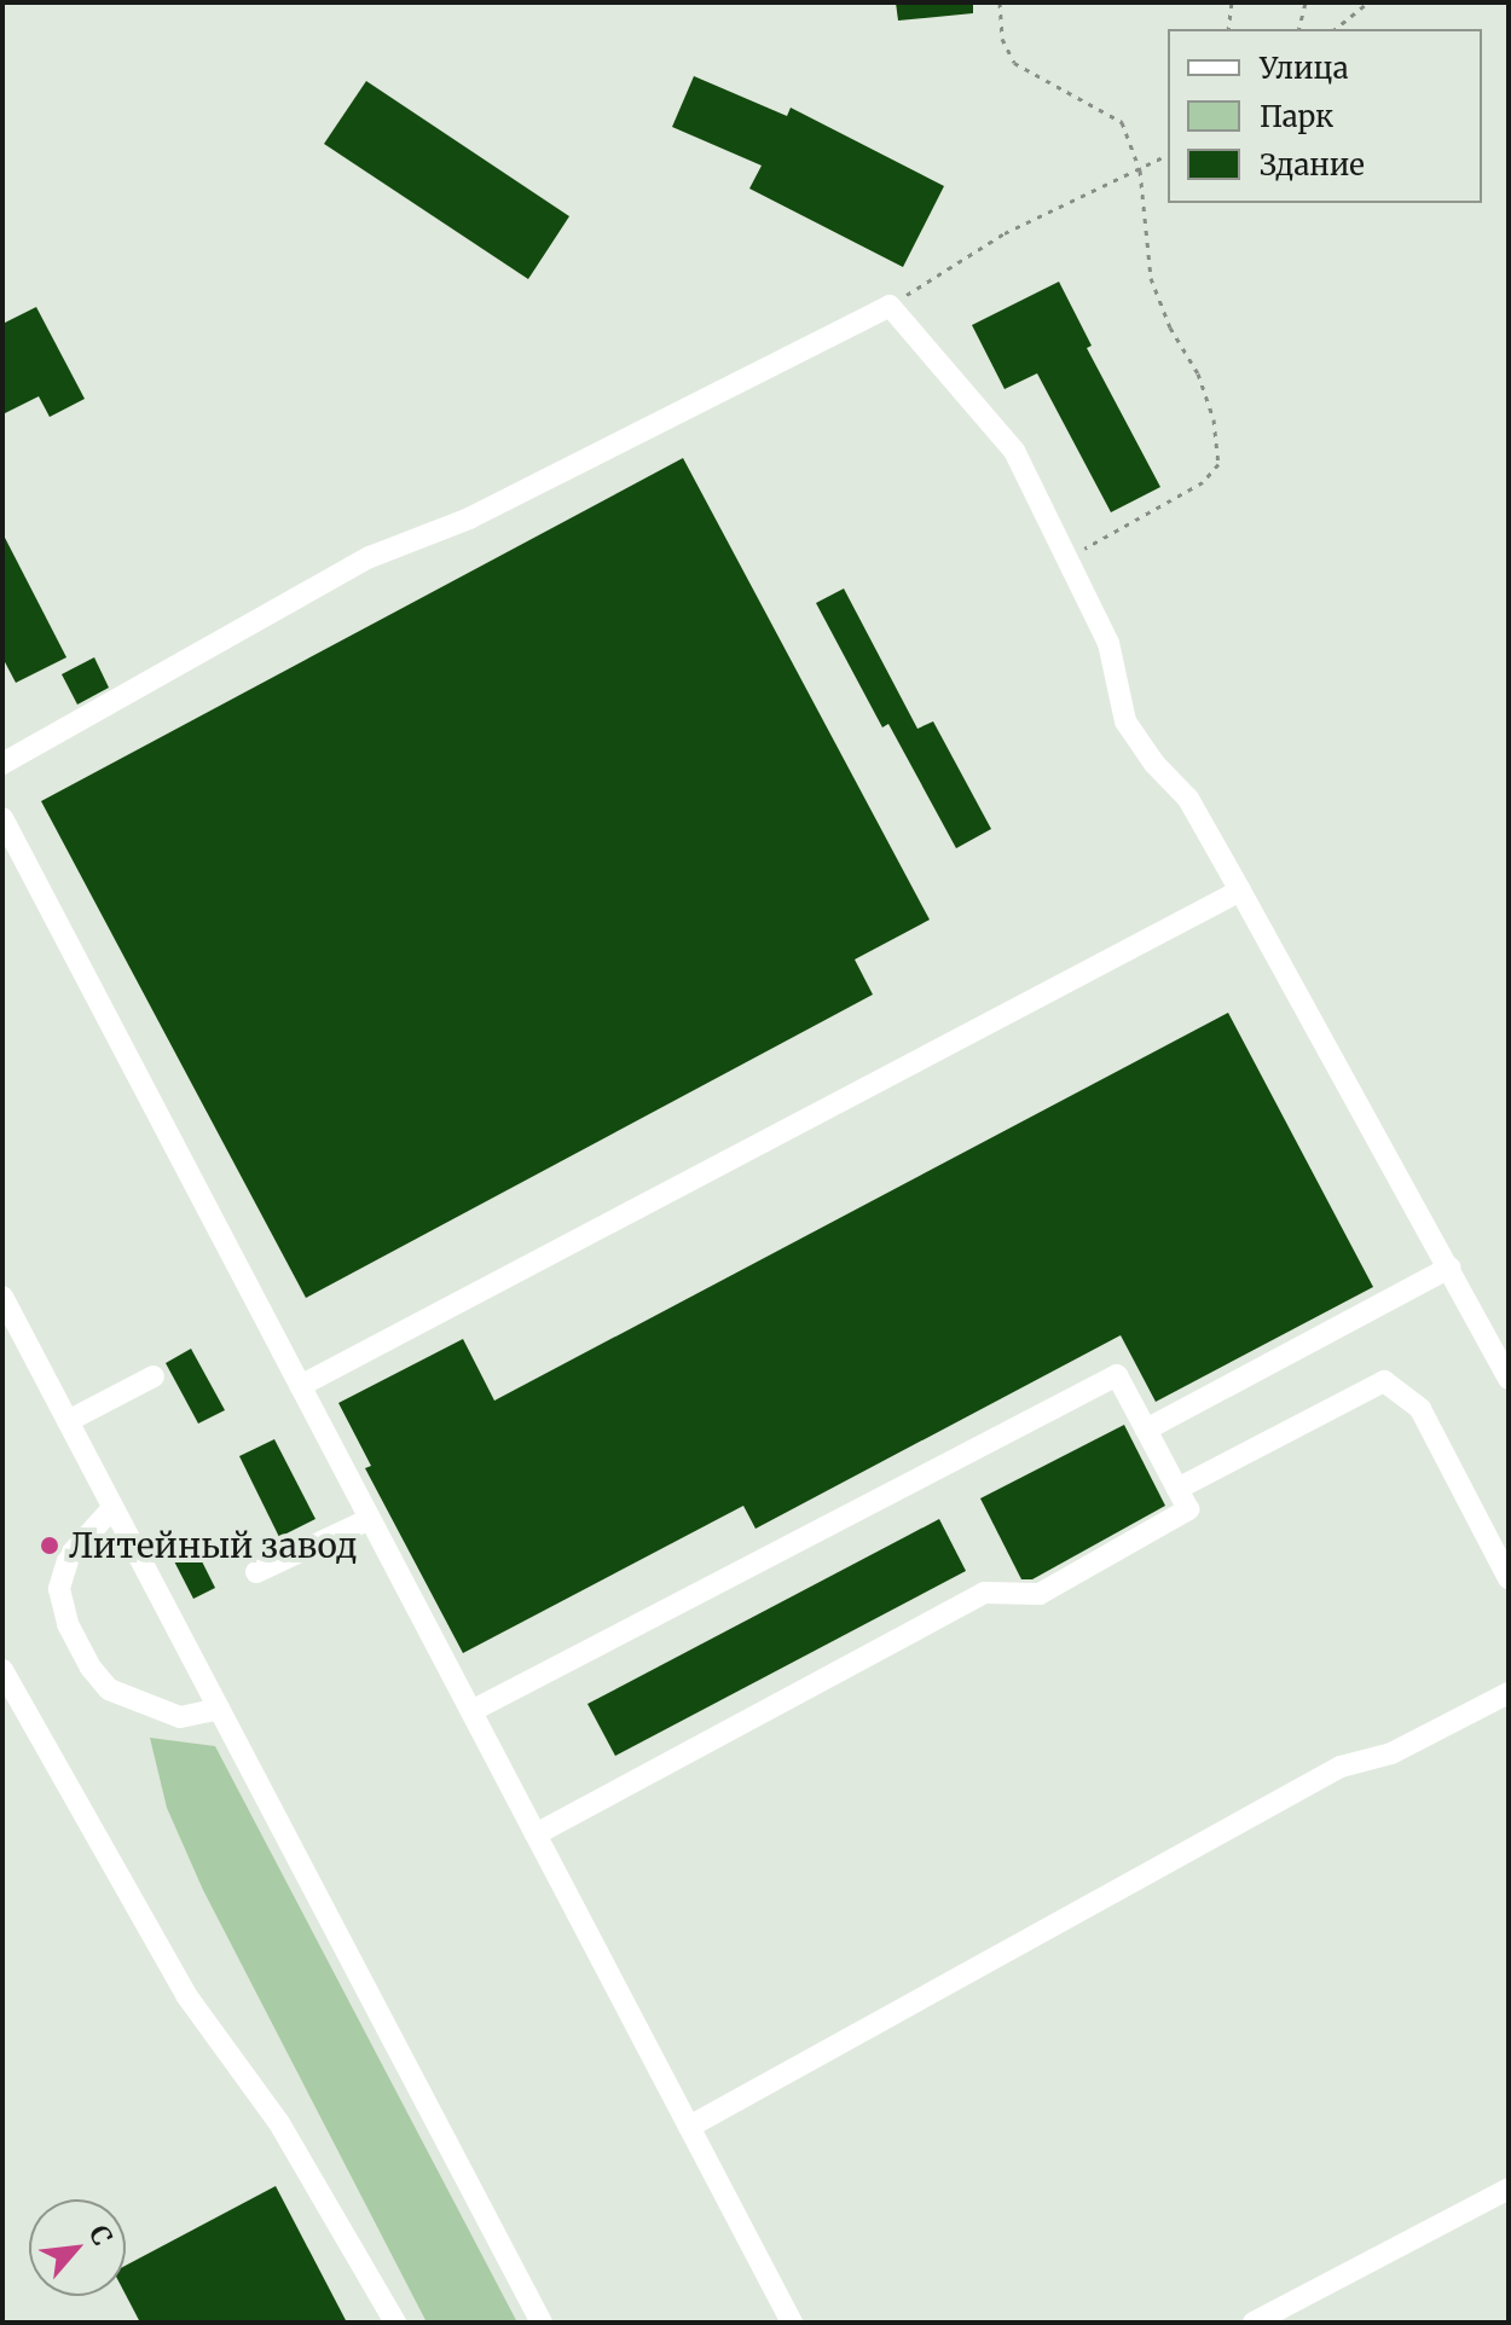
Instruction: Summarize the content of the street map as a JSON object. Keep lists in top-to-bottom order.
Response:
{
  "places": ["Литейный завод"],
  "legend": ["Улица", "Парк", "Здание"],
  "north": "top right"
}
